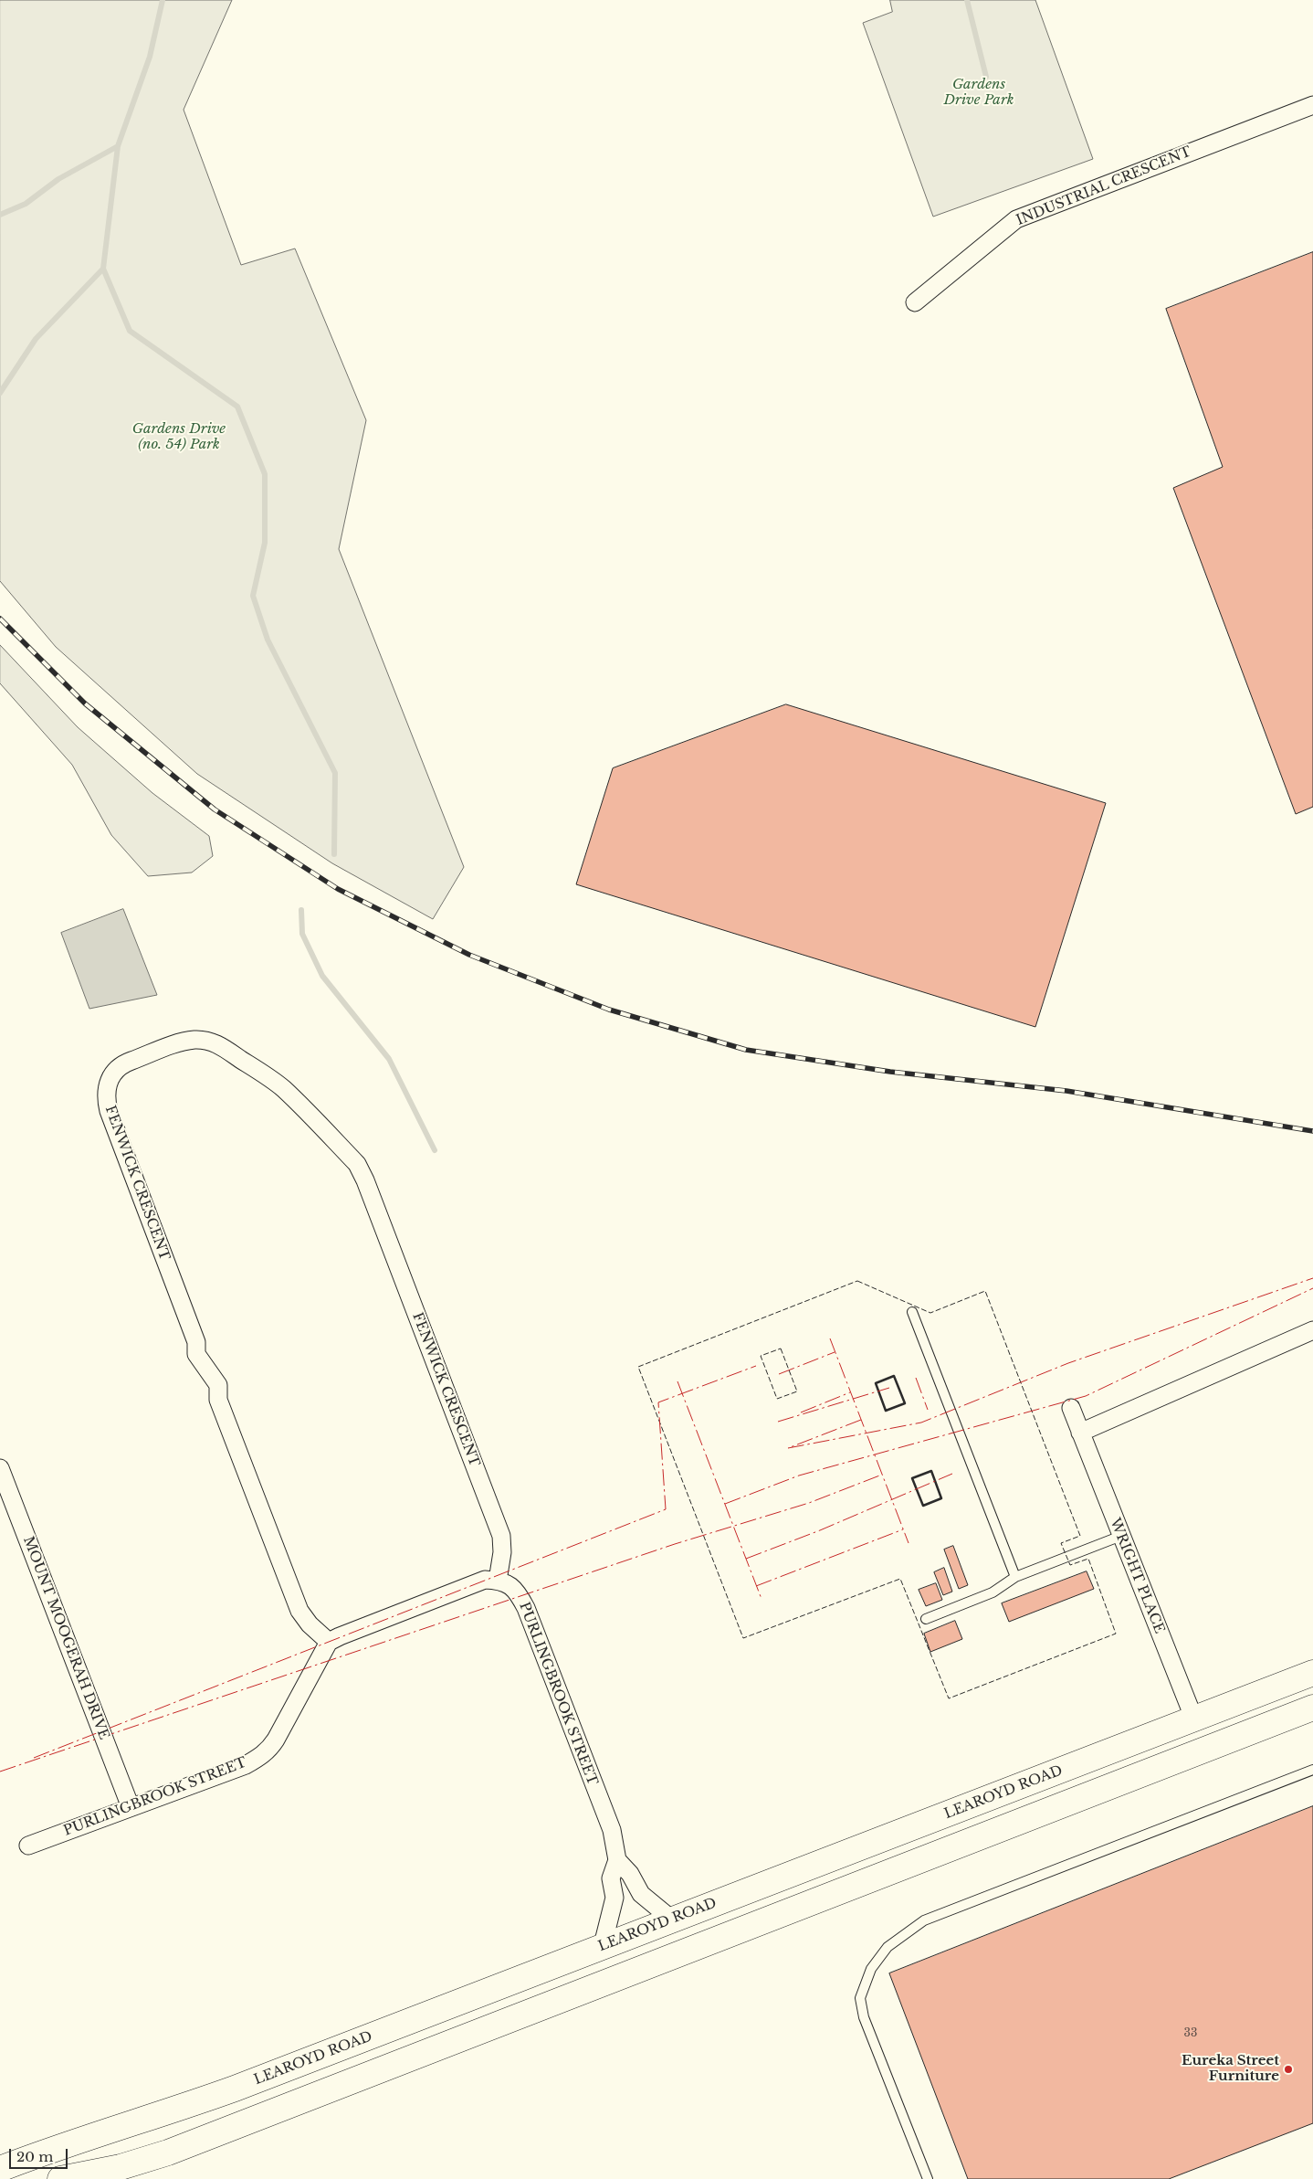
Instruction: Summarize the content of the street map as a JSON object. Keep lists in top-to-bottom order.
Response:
{
  "streets": {
    "main road": ["LEAROYD ROAD"],
    "street": [
      "INDUSTRIAL CRESCENT",
      "FENWICK CRESCENT",
      "WRIGHT PLACE",
      "MOUNT MOOGERAH DRIVE",
      "PURLINGBROOK STREET"
    ]
  },
  "crossings": [
    ["FENWICK CRESCENT", "PURLINGBROOK STREET"],
    ["WRIGHT PLACE", "LEAROYD ROAD"],
    ["MOUNT MOOGERAH DRIVE", "PURLINGBROOK STREET"],
    ["PURLINGBROOK STREET", "LEAROYD ROAD"]
  ],
  "parks": ["Gardens Drive Park", "Gardens Drive (no. 54) Park"],
  "places": ["Eureka Street Furniture"],
  "house_numbers": ["33"],
  "scale_bar": "20 m"
}
